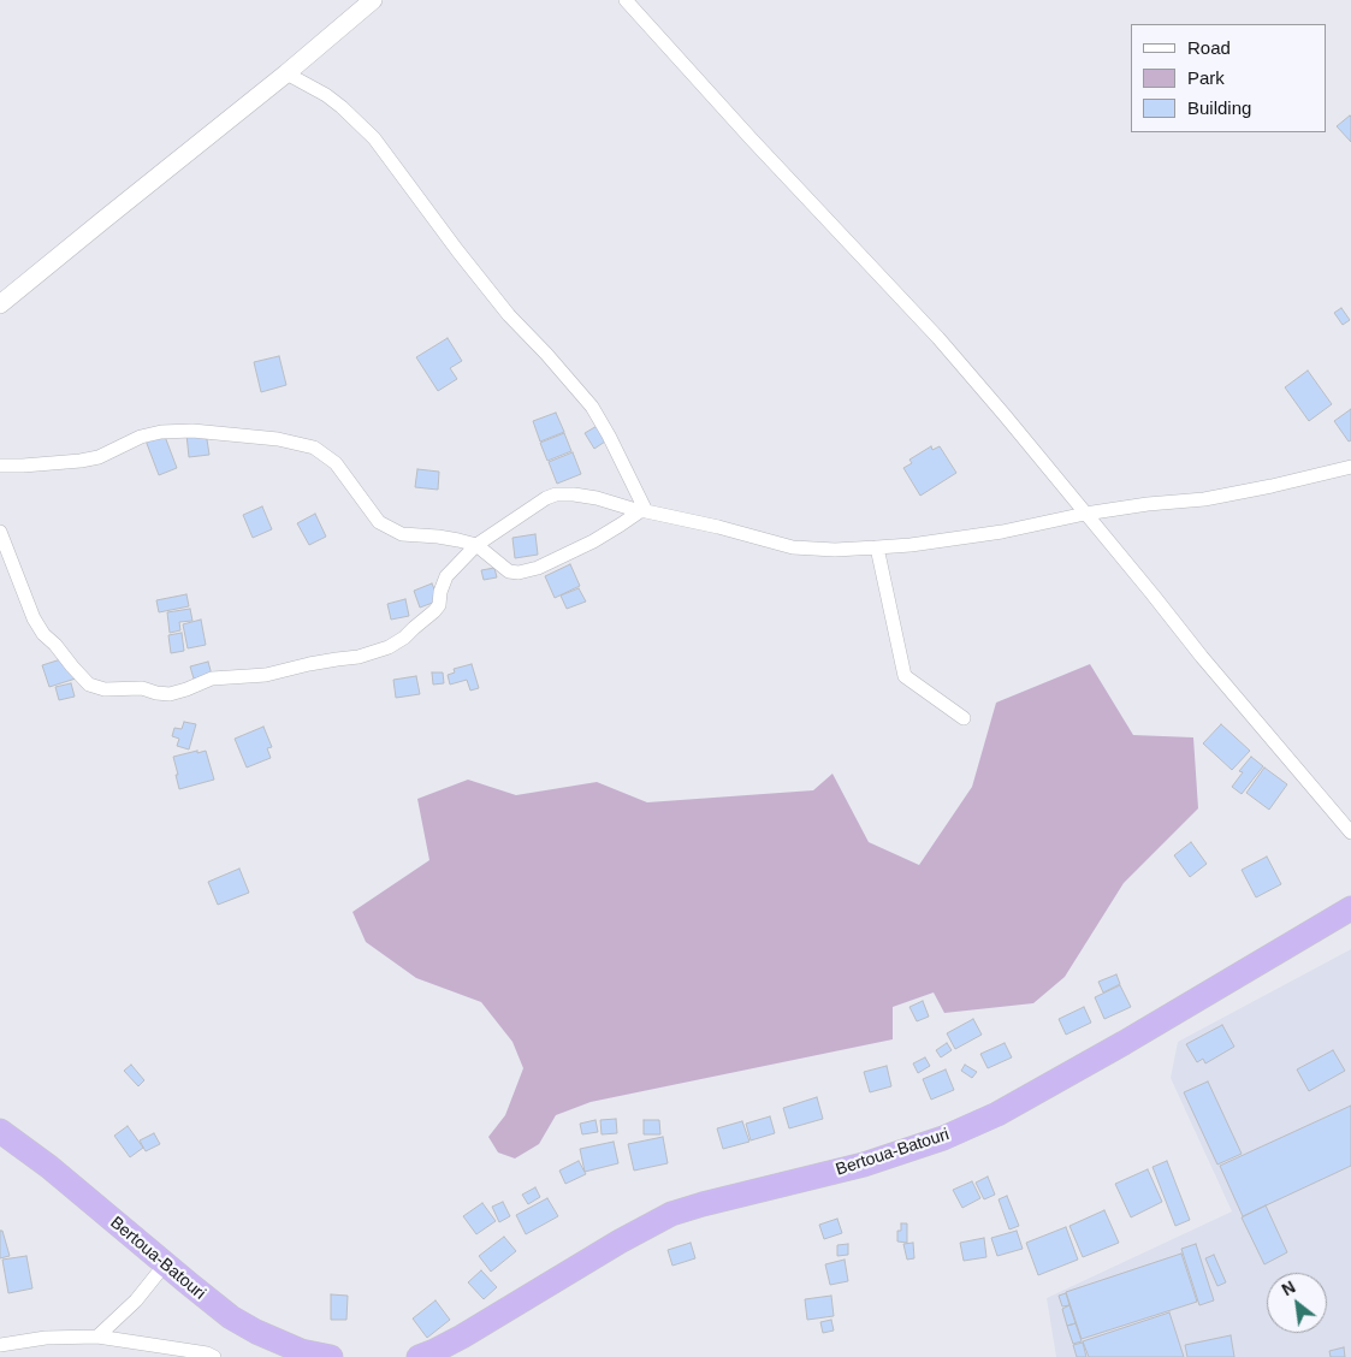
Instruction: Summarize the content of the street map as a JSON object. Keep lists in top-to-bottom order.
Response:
{
  "streets": {
    "highway": ["Bertoua-Batouri"]
  },
  "legend": ["Road", "Park", "Building"],
  "north": "top left"
}
